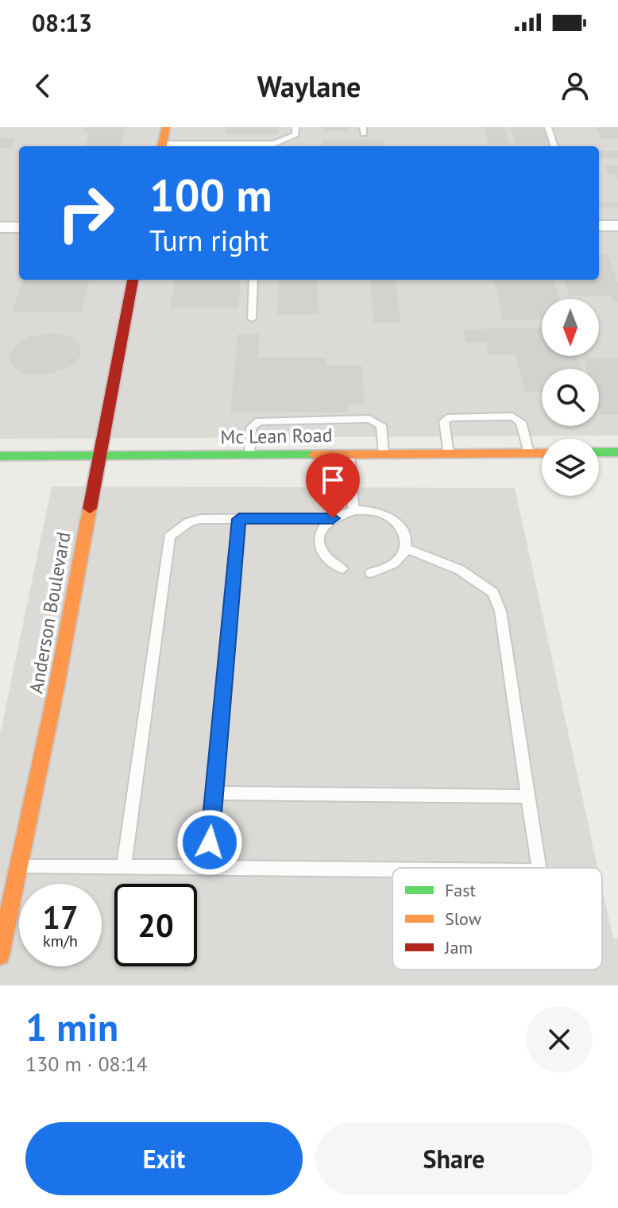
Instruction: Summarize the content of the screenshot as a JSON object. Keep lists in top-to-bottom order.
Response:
{
  "streets": {
    "street": ["Mc Lean Road", "Anderson Boulevard"]
  },
  "crossings": [
    ["Mc Lean Road", "Anderson Boulevard"]
  ],
  "legend": ["Fast", "Slow", "Jam"],
  "north": "bottom",
  "page": {
    "status": "08:13",
    "header": "Waylane",
    "turn": ["100 m", "Turn right"],
    "speed": "17 km/h",
    "limit": "20",
    "heading": ["1 min", "130 m · 08:14"],
    "buttons": ["Exit", "Share"]
  }
}
